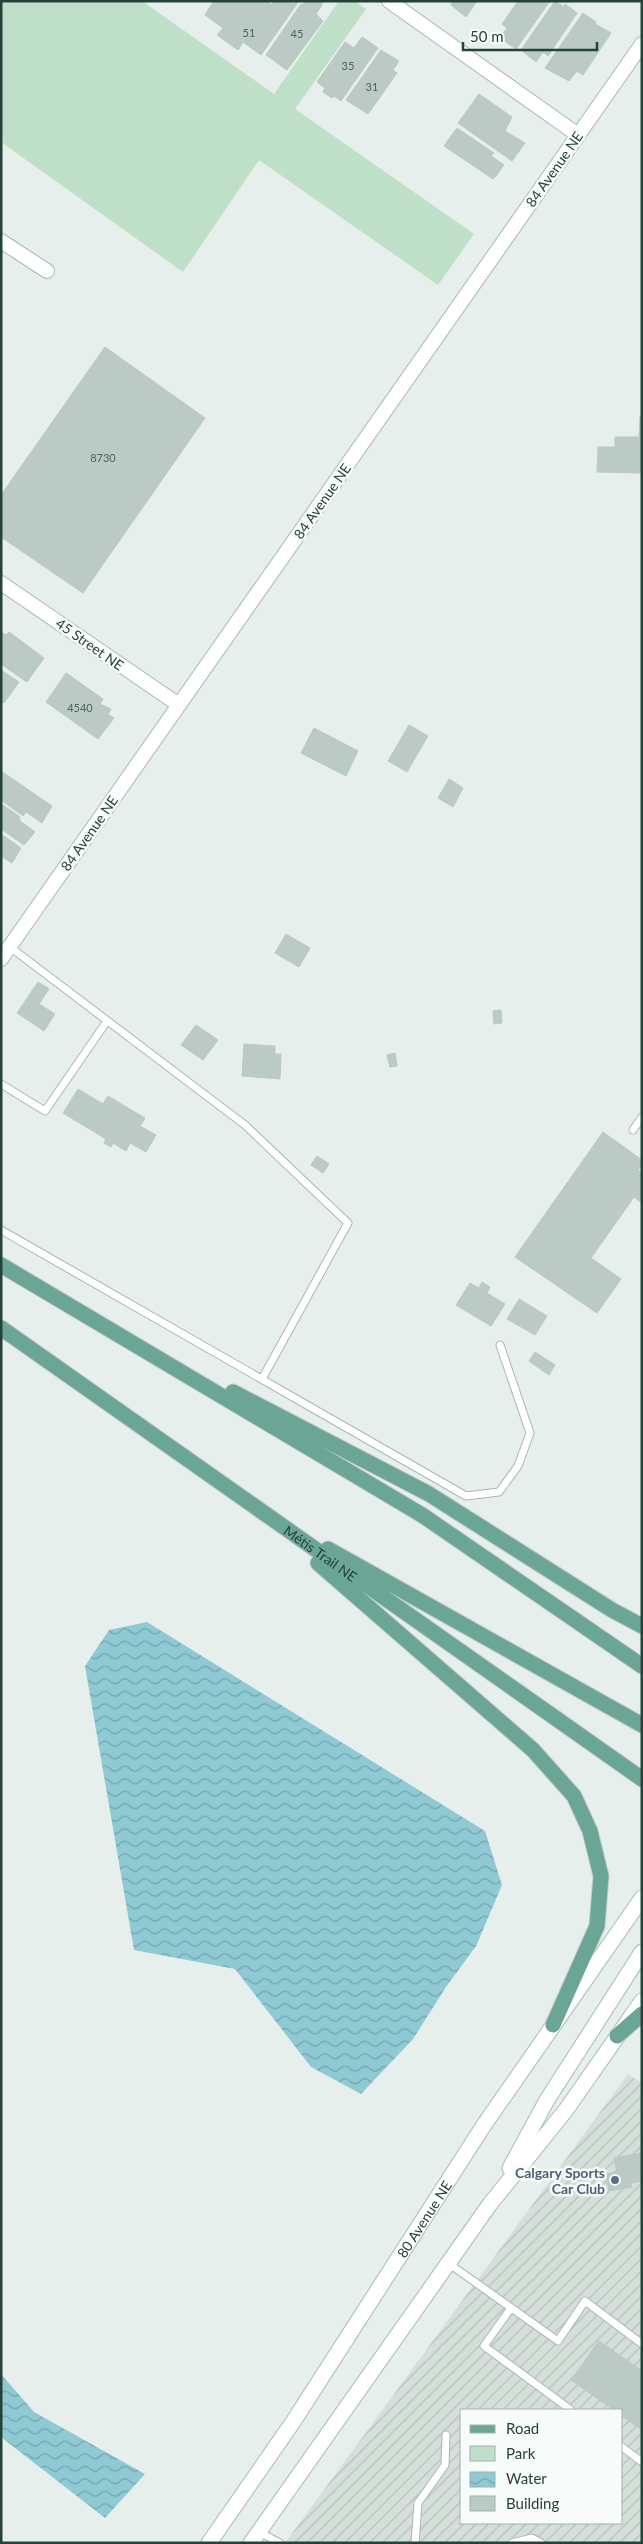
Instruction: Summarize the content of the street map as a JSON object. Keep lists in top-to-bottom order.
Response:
{
  "streets": {
    "main road": ["Métis Trail NE"],
    "street": ["84 Avenue NE", "45 Street NE", "80 Avenue NE"]
  },
  "crossings": [
    ["84 Avenue NE", "45 Street NE"]
  ],
  "places": ["Calgary Sports Car Club"],
  "house_numbers": [
    "51",
    "45",
    "35",
    "31",
    "8730",
    "4540"
  ],
  "legend": [
    "Road",
    "Park",
    "Water",
    "Building"
  ],
  "scale_bar": "50 m"
}
